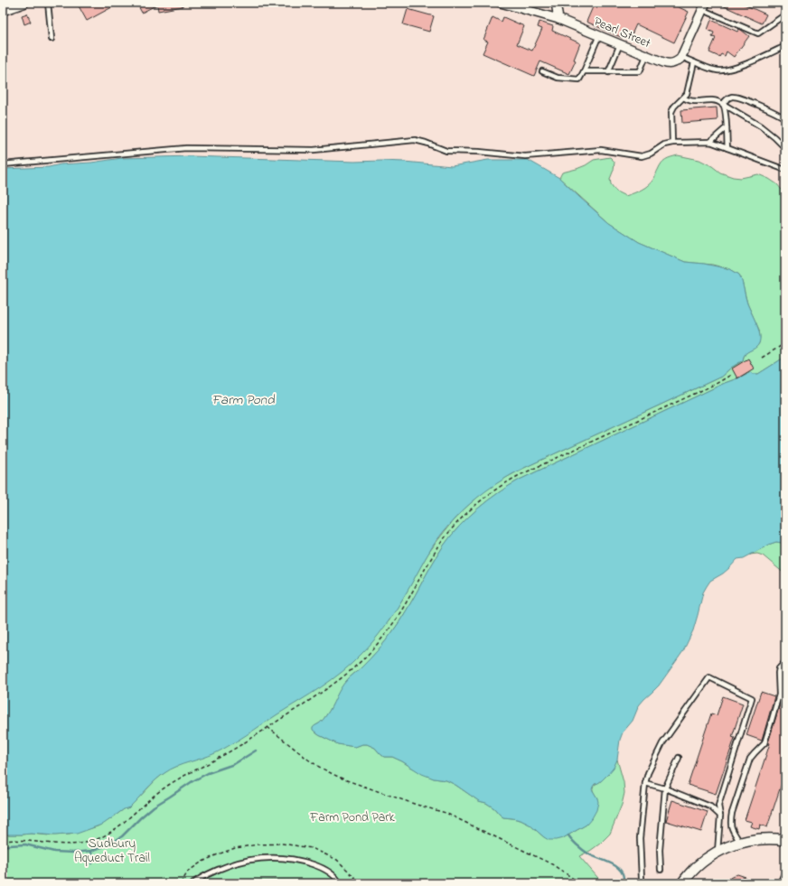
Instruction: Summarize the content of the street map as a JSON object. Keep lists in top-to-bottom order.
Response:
{
  "streets": {
    "street": ["Pearl Street"]
  },
  "water": ["Farm Pond"],
  "parks": ["Farm Pond Park", "Sudbury Aqueduct Trail"]
}
